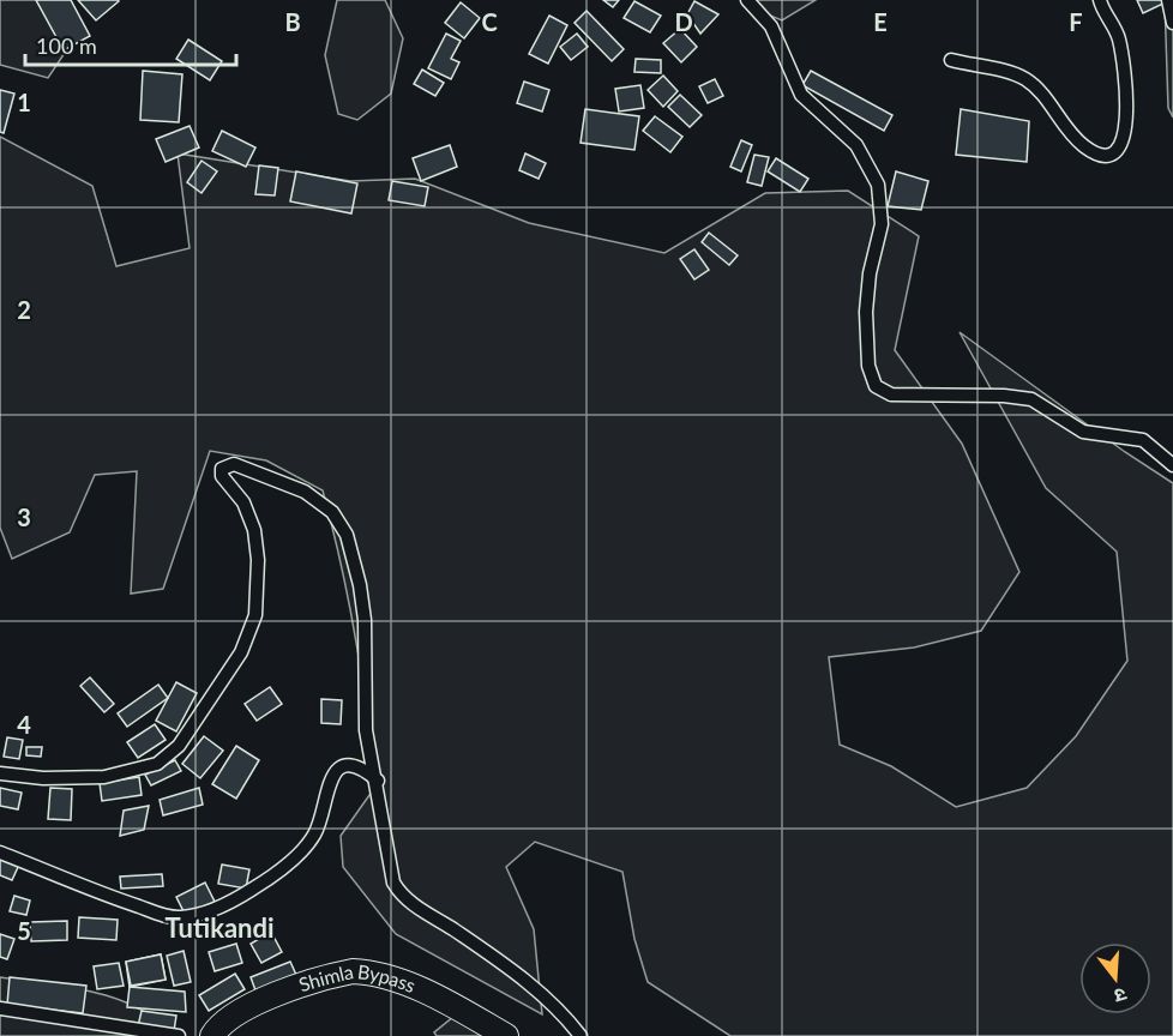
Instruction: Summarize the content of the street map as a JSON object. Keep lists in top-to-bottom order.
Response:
{
  "streets": {
    "highway": ["Shimla Bypass"]
  },
  "districts": ["Tutikandi"],
  "scale_bar": "100 m",
  "north": "bottom",
  "grid": {
    "columns": [
      "B",
      "C",
      "D",
      "E",
      "F"
    ],
    "rows": [
      "1",
      "2",
      "3",
      "4",
      "5"
    ]
  }
}
